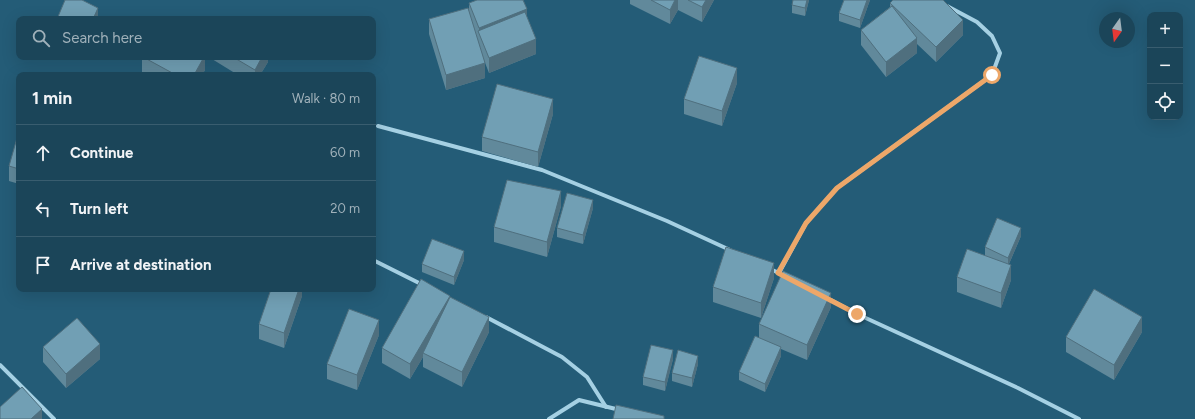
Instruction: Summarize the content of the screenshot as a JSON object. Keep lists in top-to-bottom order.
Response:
{
  "north": "bottom",
  "page": {
    "map_buttons": ["+", "−"],
    "search": "Search here",
    "heading": ["1 min", "Walk · 80 m"],
    "list": [
      ["Continue", "60 m"],
      ["Turn left", "20 m"],
      "Arrive at destination"
    ]
  }
}
